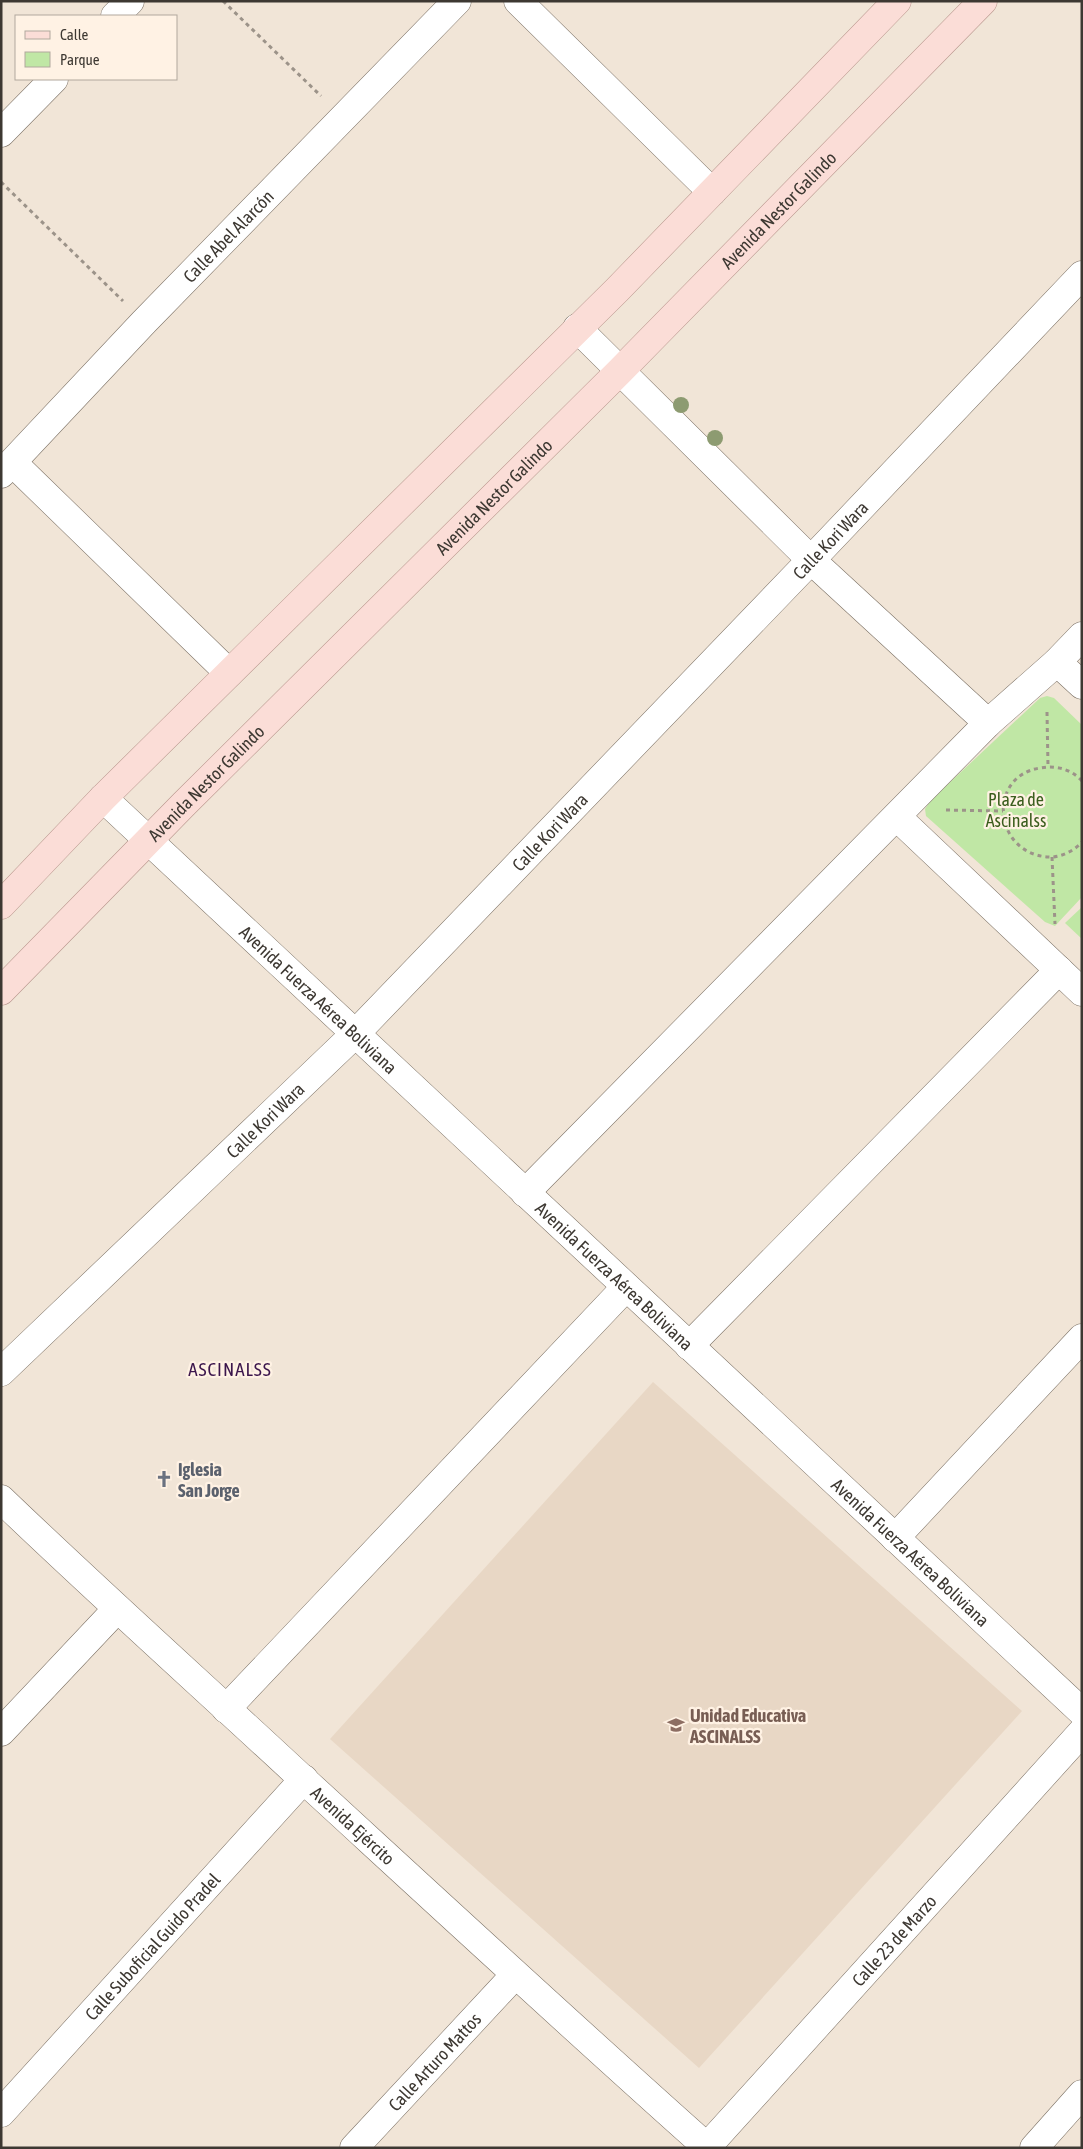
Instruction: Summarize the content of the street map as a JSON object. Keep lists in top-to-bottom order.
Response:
{
  "streets": {
    "main road": ["Avenida Nestor Galindo"],
    "street": [
      "Calle Abel Alarcón",
      "Calle Kori Wara",
      "Avenida Fuerza Aérea Boliviana",
      "Avenida Ejército",
      "Calle 23 de Marzo",
      "Calle Suboficial Guido Pradel",
      "Calle Arturo Mattos"
    ]
  },
  "crossings": [
    ["Avenida Nestor Galindo", "Avenida Fuerza Aérea Boliviana"],
    ["Calle Kori Wara", "Avenida Fuerza Aérea Boliviana"],
    ["Avenida Ejército", "Calle 23 de Marzo"],
    ["Avenida Ejército", "Calle Suboficial Guido Pradel"],
    ["Avenida Ejército", "Calle Arturo Mattos"]
  ],
  "districts": ["ASCINALSS"],
  "parks": ["Plaza de Ascinalss"],
  "places": {
    "church": ["Iglesia San Jorge"],
    "school or university": ["Unidad Educativa ASCINALSS"]
  },
  "legend": ["Calle", "Parque"]
}
